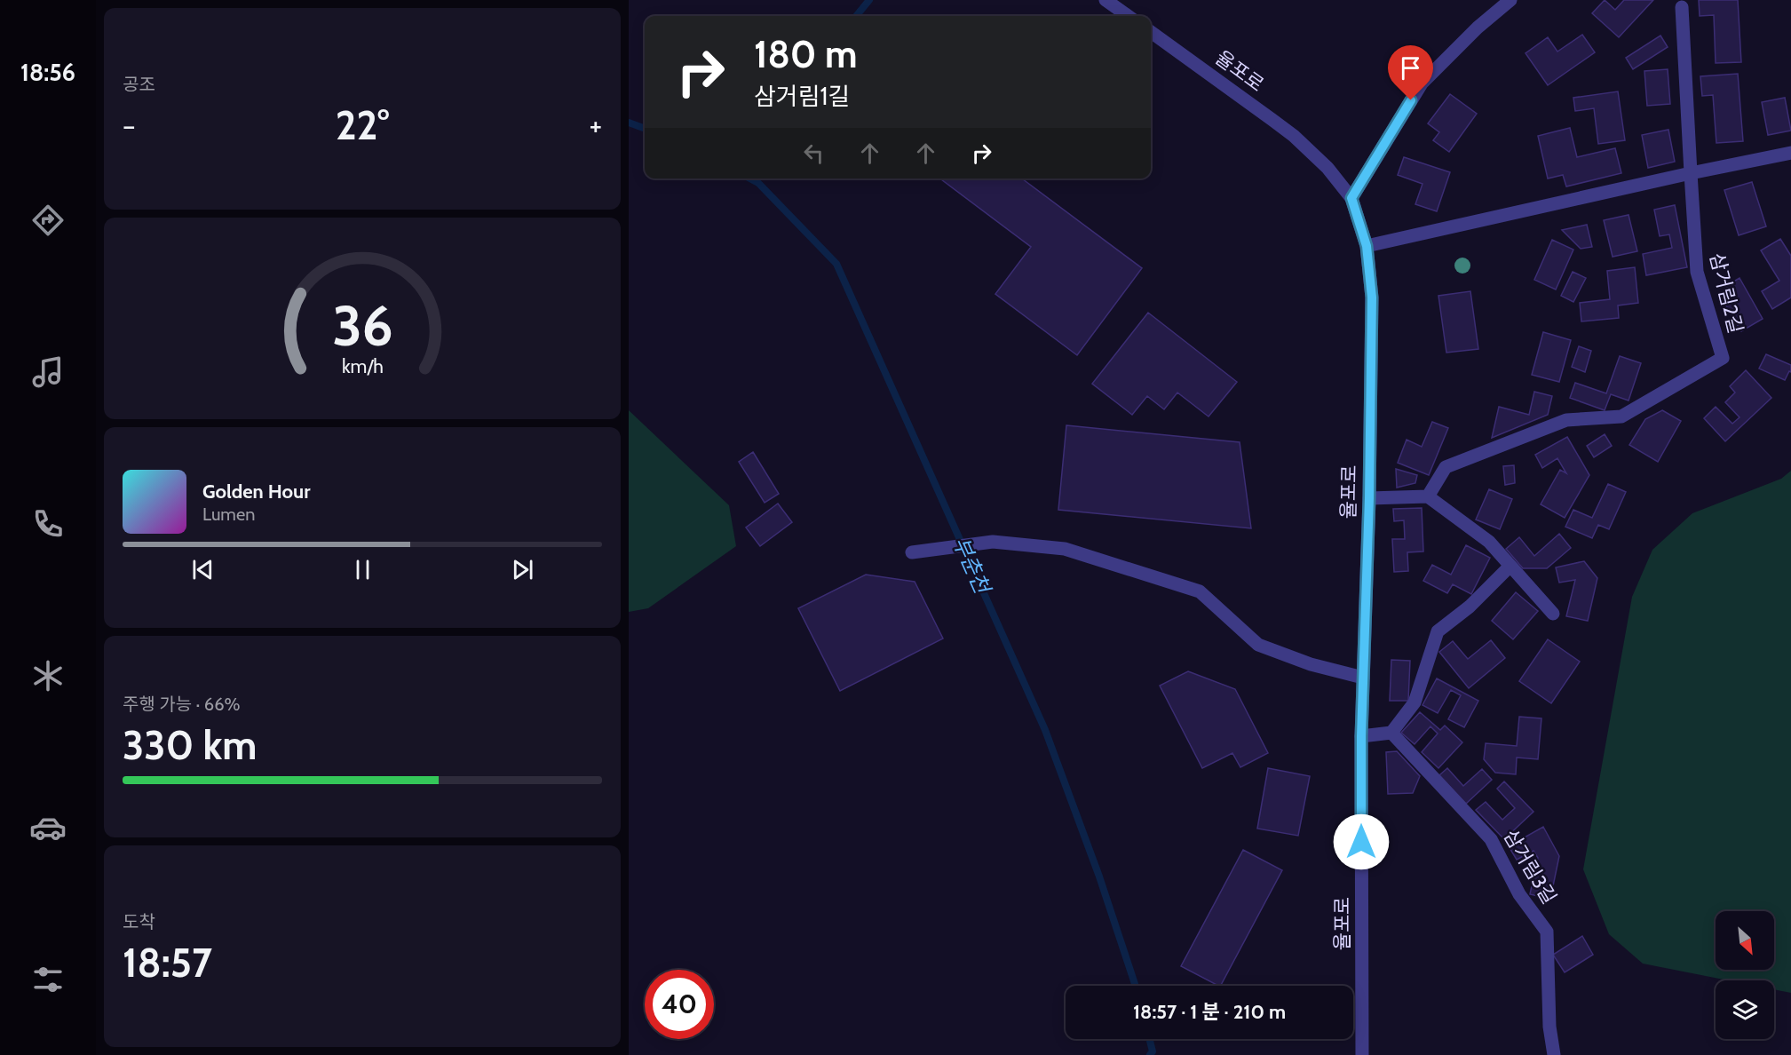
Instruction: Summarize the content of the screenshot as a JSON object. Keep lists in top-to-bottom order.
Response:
{
  "streets": {
    "street": ["율포로", "삼거림2길", "삼거림3길"]
  },
  "water": ["부춘천"],
  "north": "bottom right",
  "page": {
    "tabs": "18:56",
    "tile": [
      "공조",
      ["주행 가능 · 66%", "330 km"],
      ["도착", "18:57"]
    ],
    "turn": ["180 m", "삼거림1길"],
    "heat": ["−", "22°", "+"],
    "song": ["Golden Hour", "Lumen"],
    "limit": "40",
    "trip": "18:57 · 1 분 · 210 m",
    "gauge": ["36", "km/h"]
  }
}
